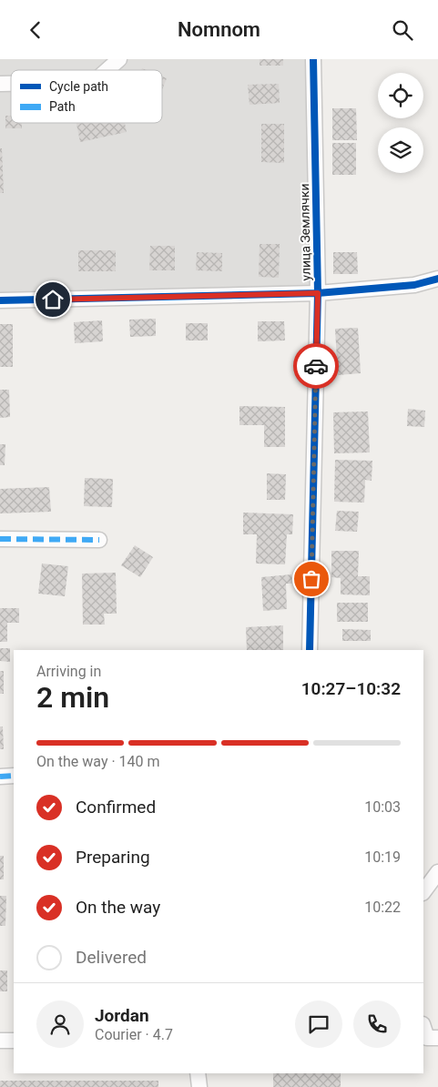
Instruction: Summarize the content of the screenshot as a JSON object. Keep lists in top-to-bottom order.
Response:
{
  "streets": {
    "street": ["улица Землячки"]
  },
  "legend": ["Cycle path", "Path"],
  "page": {
    "header": "Nomnom",
    "heading": ["2 min", "Arriving in", "10:27–10:32"],
    "panel": ["Jordan", "Courier · 4.7"],
    "bar": "On the way · 140 m",
    "list": [
      ["Confirmed", "10:03"],
      ["Preparing", "10:19"],
      ["On the way", "10:22"],
      "Delivered"
    ]
  }
}
